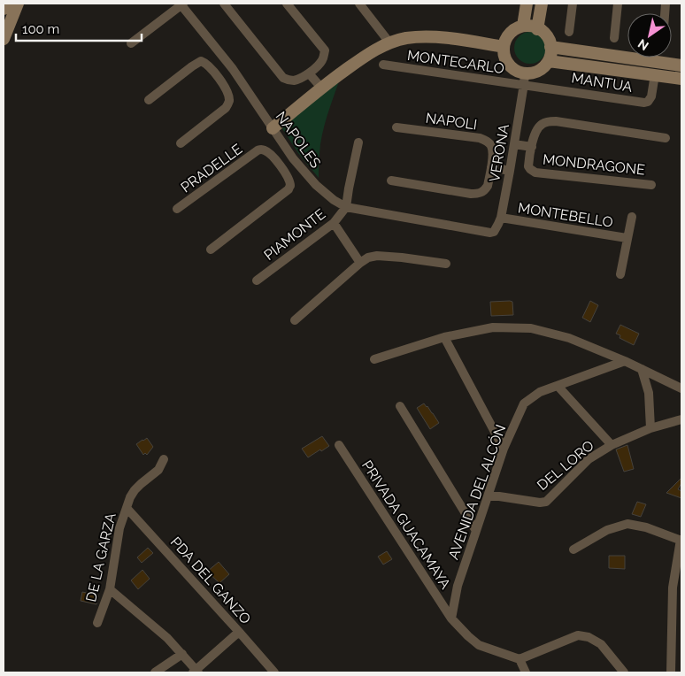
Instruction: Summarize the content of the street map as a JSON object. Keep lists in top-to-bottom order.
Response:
{
  "streets": {
    "street": [
      "MONTECARLO",
      "MANTUA",
      "NAPOLI",
      "NAPOLES",
      "VERONA",
      "MONDRAGONE",
      "PRADELLE",
      "MONTEBELLO",
      "PIAMONTE",
      "DEL LORO",
      "AVENIDA DEL ALCÓN",
      "PRIVADA GUACAMAYA",
      "DE LA GARZA",
      "PDA DEL GANZO"
    ]
  },
  "crossings": [
    ["MONTECARLO", "MANTUA"],
    ["MONTECARLO", "VERONA"],
    ["MANTUA", "VERONA"],
    ["NAPOLES", "VERONA"],
    ["NAPOLES", "PIAMONTE"],
    ["VERONA", "MONTEBELLO"],
    ["DEL LORO", "AVENIDA DEL ALCÓN"],
    ["AVENIDA DEL ALCÓN", "PRIVADA GUACAMAYA"],
    ["DE LA GARZA", "PDA DEL GANZO"]
  ],
  "scale_bar": "100 m",
  "north": "bottom left"
}
